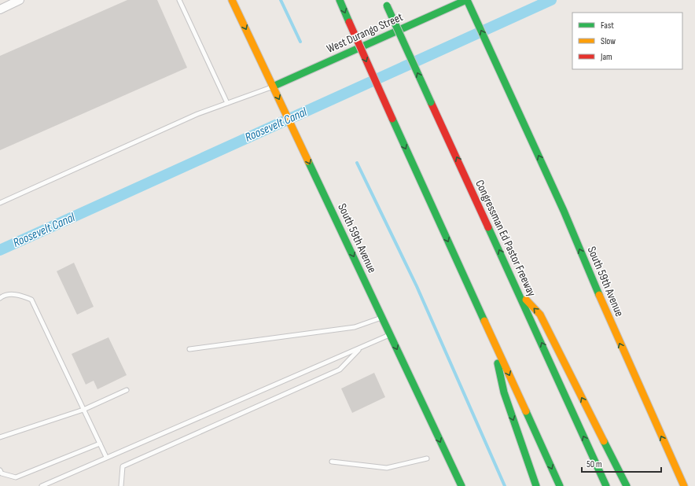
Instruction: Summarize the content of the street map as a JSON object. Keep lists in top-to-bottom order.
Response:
{
  "streets": {
    "main road": ["West Durango Street", "South 59th Avenue", "Congressman Ed Pastor Freeway"]
  },
  "crossings": [
    ["West Durango Street", "South 59th Avenue"]
  ],
  "water": ["Roosevelt Canal"],
  "legend": ["Fast", "Slow", "Jam"],
  "scale_bar": "50 m"
}
